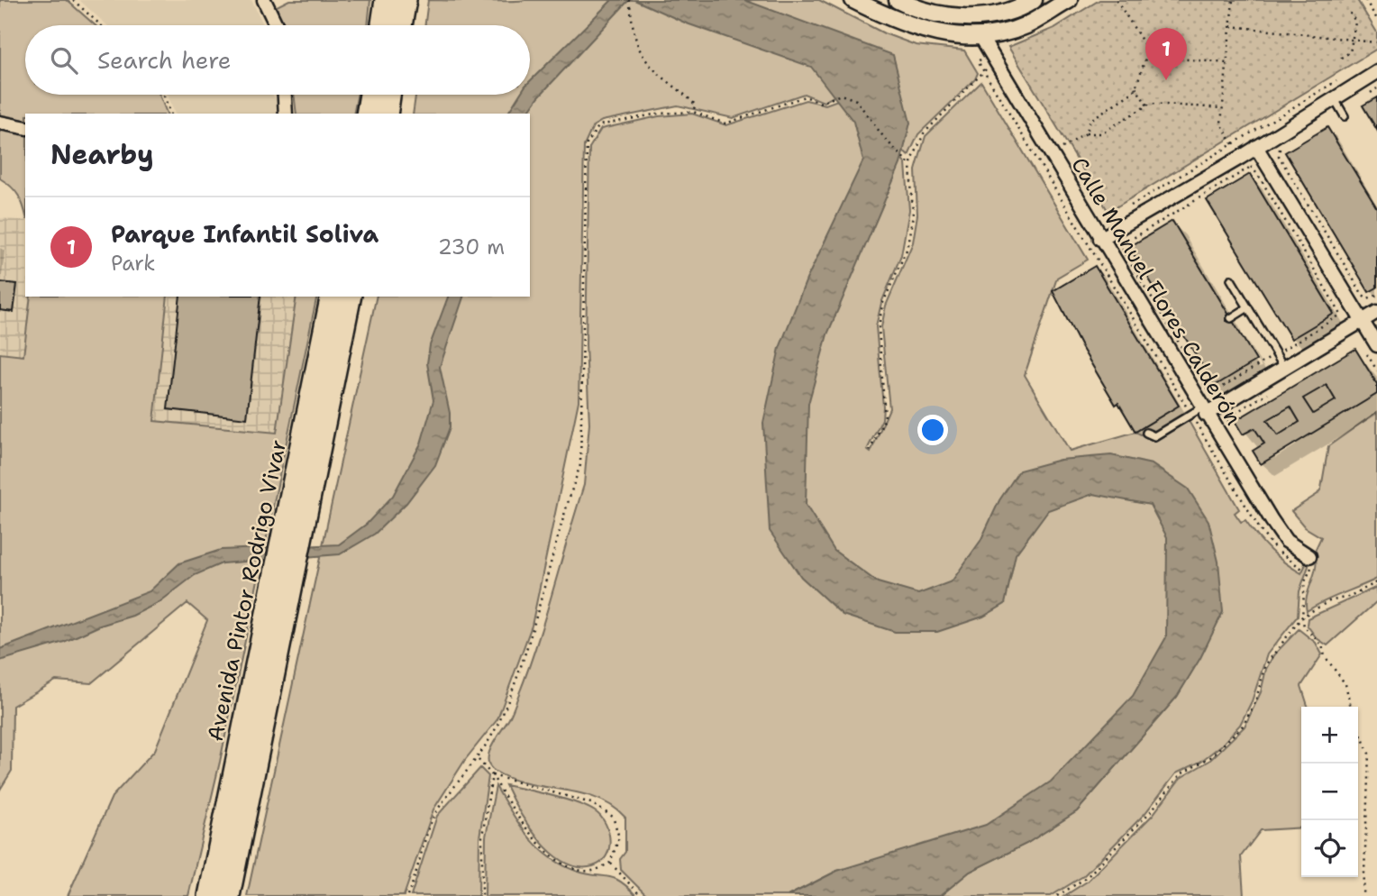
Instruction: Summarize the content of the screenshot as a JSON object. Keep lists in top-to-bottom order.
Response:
{
  "streets": {
    "main road": ["Avenida Pintor Rodrigo Vivar"],
    "street": ["Calle Manuel Flores Calderón"]
  },
  "page": {
    "search": "Search here",
    "pins": "1",
    "heading": "Nearby",
    "list": [
      {
        "mark": "1",
        "name": "Parque Infantil Soliva",
        "note": "Park",
        "value": "230 m"
      }
    ],
    "map_buttons": ["+", "−"]
  }
}
